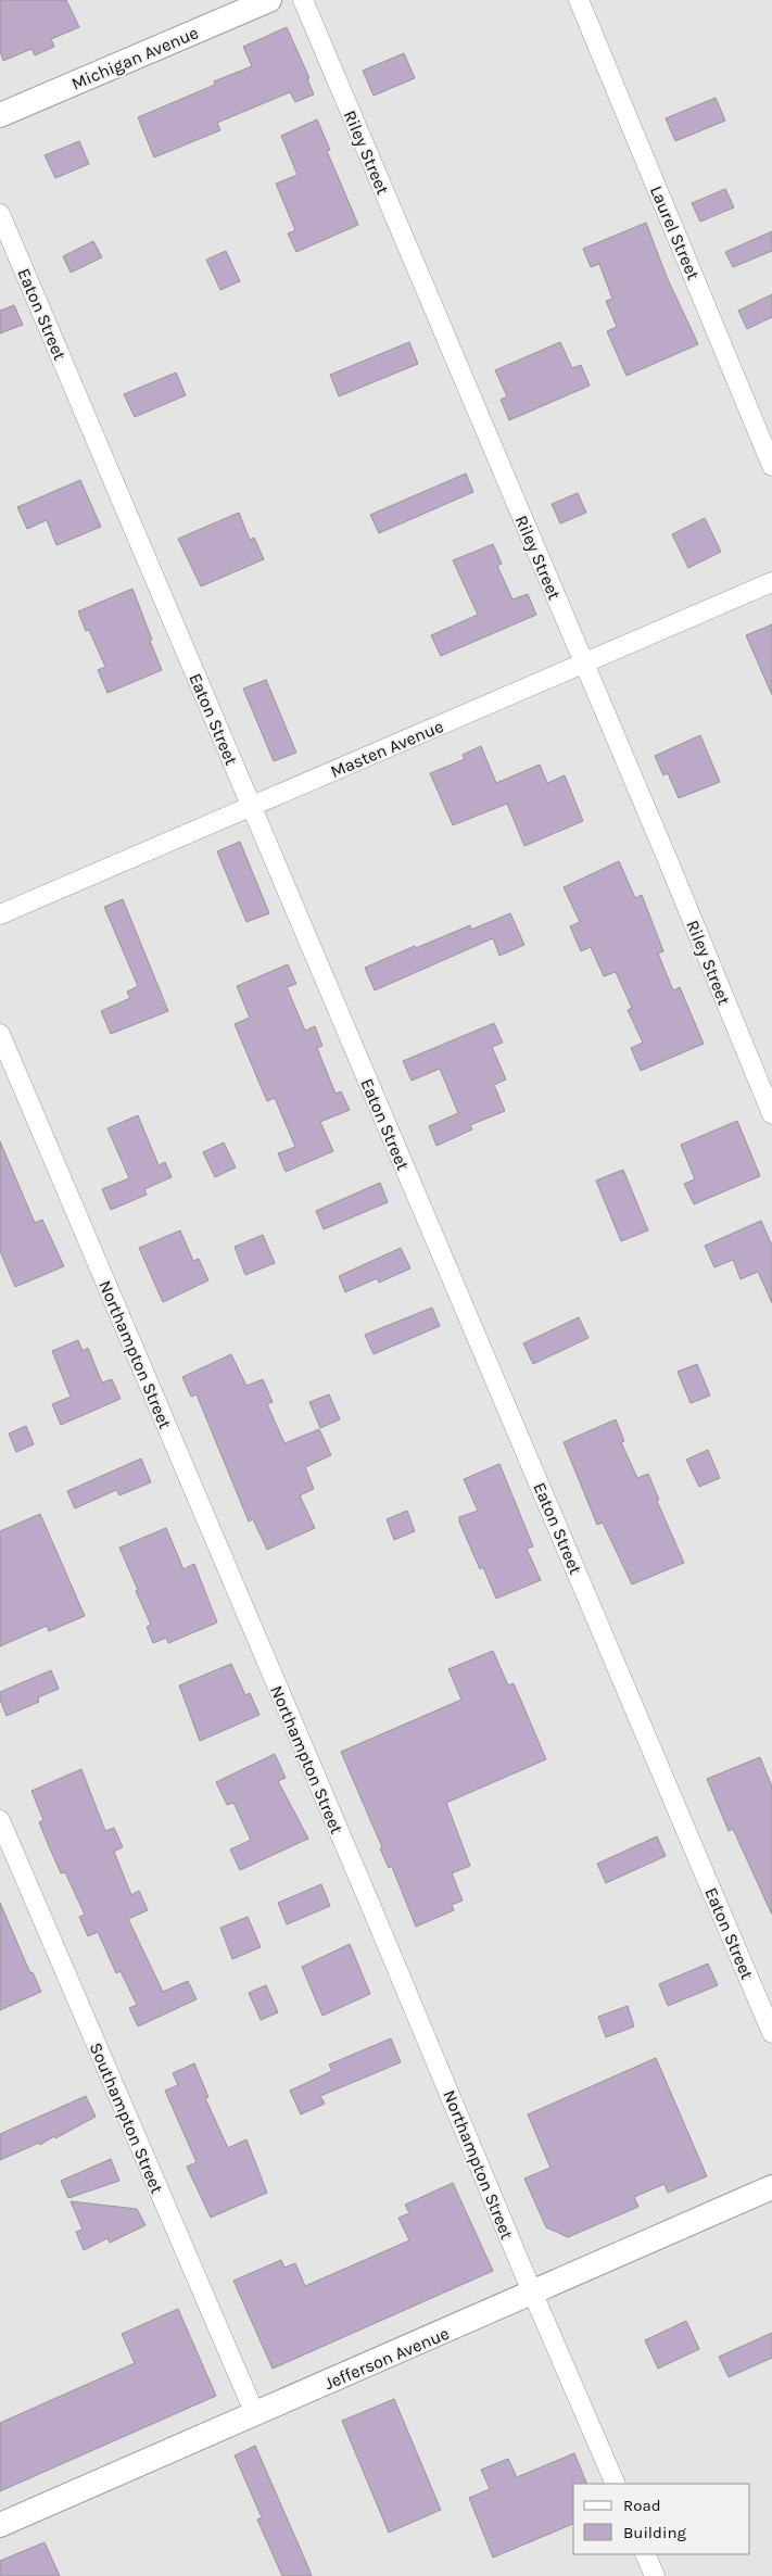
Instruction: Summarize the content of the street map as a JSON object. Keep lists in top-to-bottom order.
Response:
{
  "streets": {
    "street": [
      "Michigan Avenue",
      "Riley Street",
      "Laurel Street",
      "Eaton Street",
      "Masten Avenue",
      "Northampton Street",
      "Southampton Street",
      "Jefferson Avenue"
    ]
  },
  "crossings": [
    ["Riley Street", "Masten Avenue"],
    ["Eaton Street", "Masten Avenue"],
    ["Northampton Street", "Jefferson Avenue"],
    ["Southampton Street", "Jefferson Avenue"]
  ],
  "legend": ["Road", "Building"]
}
